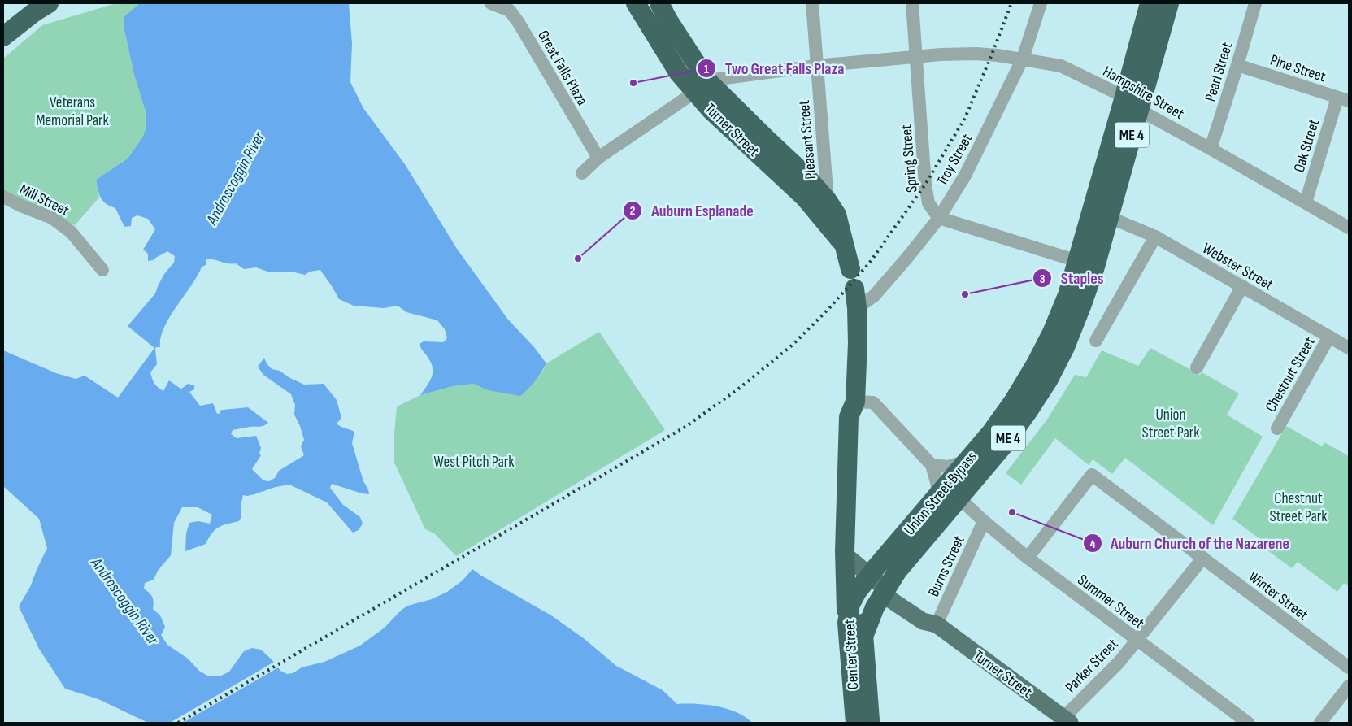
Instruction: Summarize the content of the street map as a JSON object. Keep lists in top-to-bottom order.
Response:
{
  "streets": {
    "highway": [
      "Turner Street",
      "ME 4",
      "Union Street Bypass",
      "Center Street"
    ],
    "street": [
      "Great Falls Plaza",
      "Pine Street",
      "Pearl Street",
      "Hampshire Street",
      "Pleasant Street",
      "Oak Street",
      "Spring Street",
      "Troy Street",
      "Mill Street",
      "Webster Street",
      "Chestnut Street",
      "Burns Street",
      "Winter Street",
      "Summer Street",
      "Parker Street"
    ]
  },
  "crossings": [
    ["Pine Street", "Pearl Street"],
    ["Pine Street", "Oak Street"],
    ["Pearl Street", "Hampshire Street"],
    ["Hampshire Street", "Turner Street"],
    ["Hampshire Street", "Pleasant Street"],
    ["Hampshire Street", "Oak Street"],
    ["Hampshire Street", "Spring Street"],
    ["Hampshire Street", "Troy Street"],
    ["Hampshire Street", "Union Street Bypass"],
    ["Turner Street", "Pleasant Street"],
    ["Turner Street", "Union Street Bypass"],
    ["Turner Street", "Burns Street"],
    ["Turner Street", "Center Street"],
    ["Turner Street", "Parker Street"],
    ["Spring Street", "Troy Street"],
    ["Webster Street", "Chestnut Street"],
    ["Webster Street", "Union Street Bypass"],
    ["Union Street Bypass", "Summer Street"],
    ["Union Street Bypass", "Center Street"],
    ["Burns Street", "Summer Street"],
    ["Winter Street", "Summer Street"],
    ["Winter Street", "Parker Street"],
    ["Summer Street", "Parker Street"]
  ],
  "water": ["Androscoggin River"],
  "parks": [
    "Veterans Memorial Park",
    "Union Street Park",
    "West Pitch Park",
    "Chestnut Street Park"
  ],
  "places": [
    "Two Great Falls Plaza",
    "Auburn Esplanade",
    "Staples",
    "Auburn Church of the Nazarene"
  ]
}
